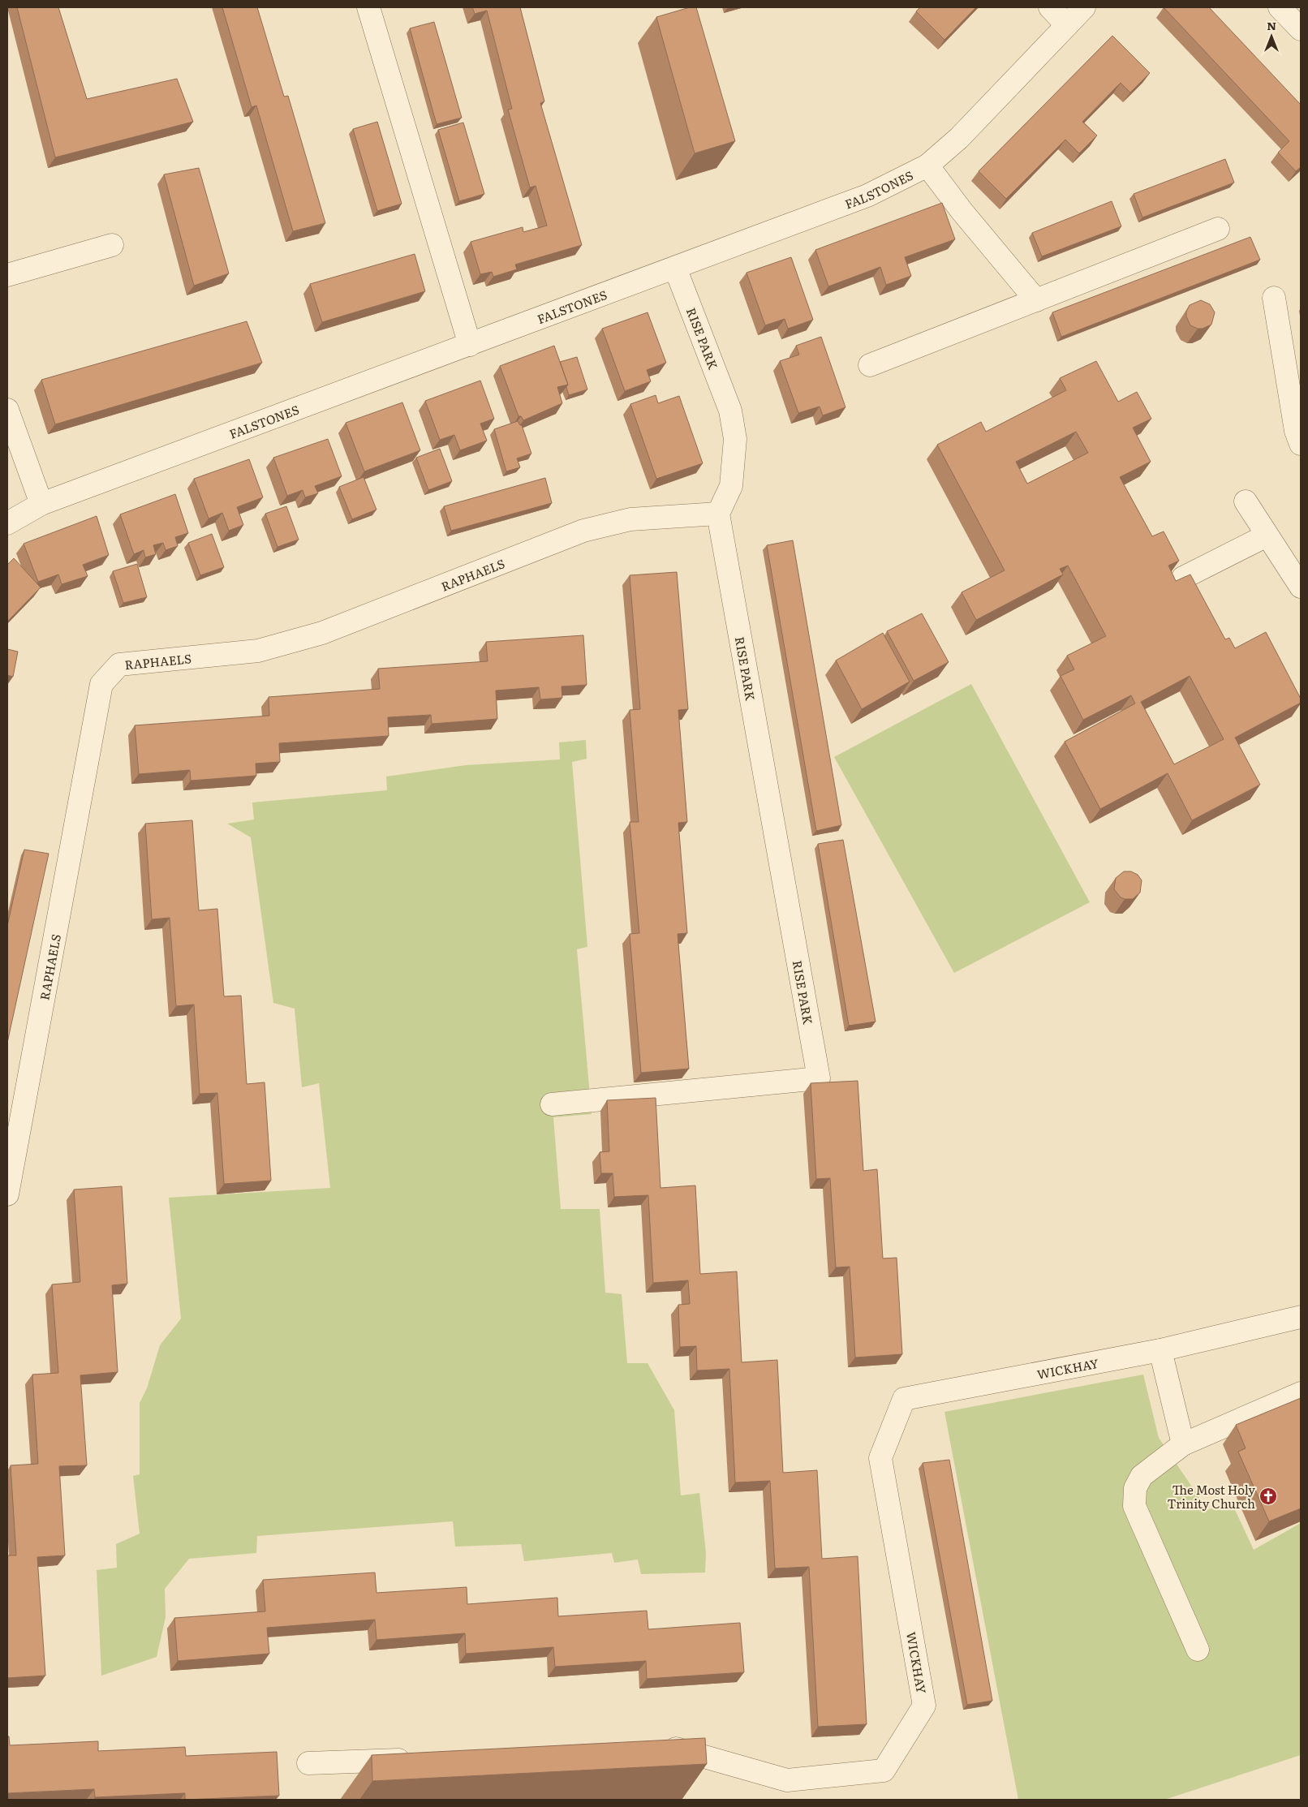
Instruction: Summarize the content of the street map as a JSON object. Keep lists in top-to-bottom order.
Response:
{
  "streets": {
    "street": [
      "FALSTONES",
      "RISE PARK",
      "RAPHAELS",
      "WICKHAY"
    ]
  },
  "crossings": [
    ["FALSTONES", "RISE PARK"],
    ["RISE PARK", "RAPHAELS"]
  ],
  "places": {
    "church": ["The Most Holy Trinity Church"]
  },
  "north": "top"
}
